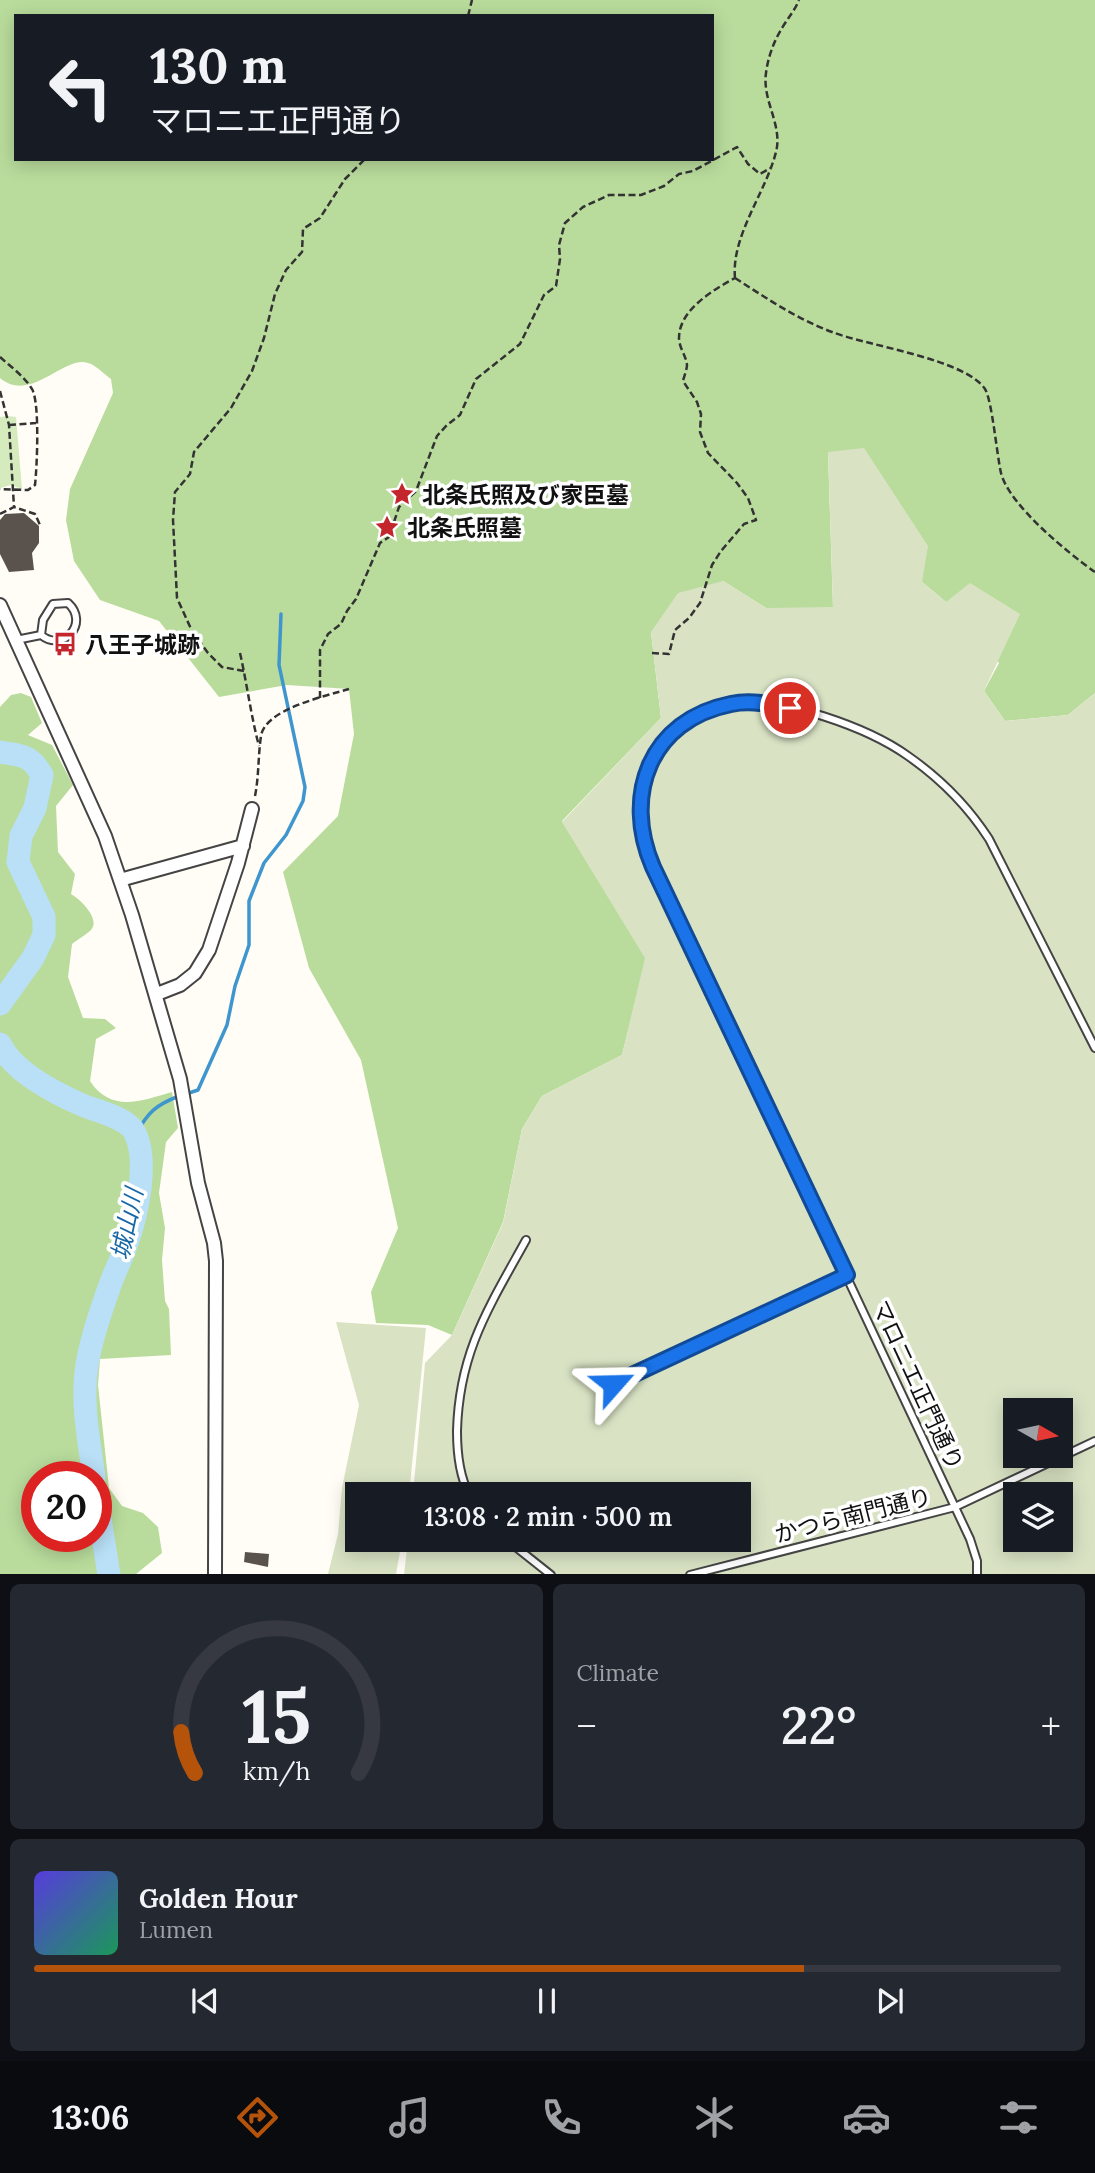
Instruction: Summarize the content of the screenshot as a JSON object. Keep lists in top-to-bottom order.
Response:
{
  "streets": {
    "lane": ["マロニエ正門通り", "かつら南門通り"]
  },
  "crossings": [
    ["マロニエ正門通り", "かつら南門通り"]
  ],
  "water": ["城山川"],
  "places": {
    "place": ["北条氏照及び家臣墓", "北条氏照墓"],
    "bus stop": ["八王子城跡"]
  },
  "north": "right",
  "page": {
    "turn": ["130 m", "マロニエ正門通り"],
    "limit": "20",
    "trip": "13:08 · 2 min · 500 m",
    "tile": "Climate",
    "heat": ["−", "22°", "+"],
    "song": ["Golden Hour", "Lumen"],
    "tabs": "13:06",
    "gauge": ["15", "km/h"]
  }
}
